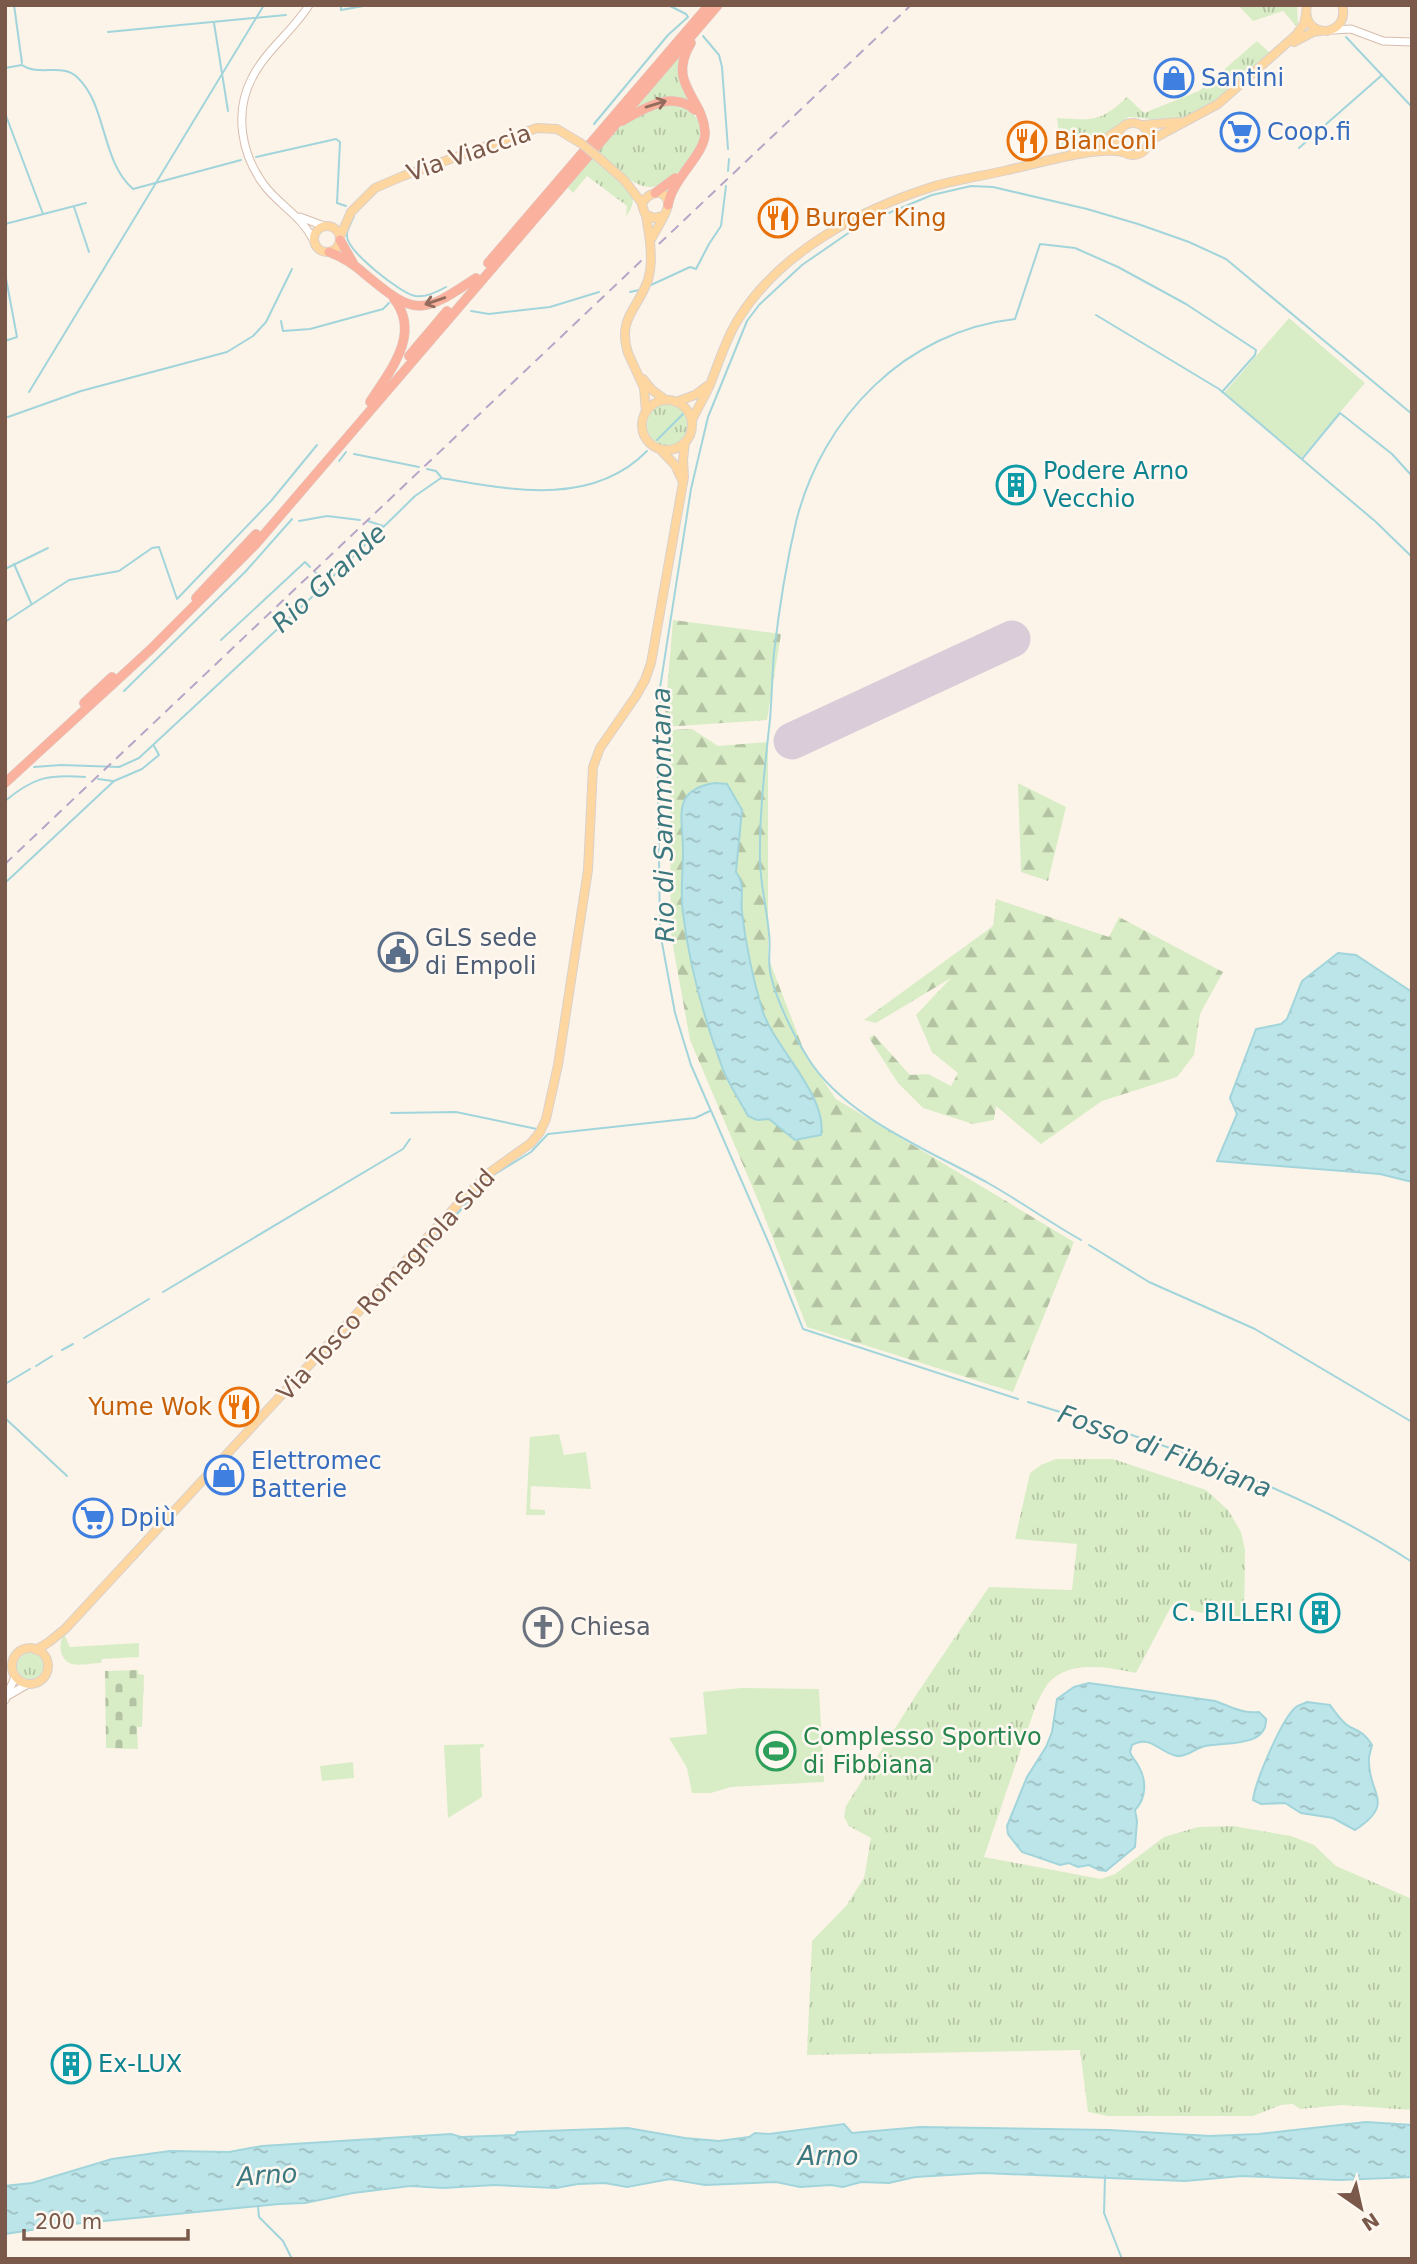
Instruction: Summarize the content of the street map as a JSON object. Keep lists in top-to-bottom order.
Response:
{
  "streets": {
    "main road": ["Via Viaccia", "Via Tosco Romagnola Sud"]
  },
  "water": [
    "Rio Grande",
    "Rio di Sammontana",
    "Fosso di Fibbiana",
    "Arno"
  ],
  "places": {
    "shop": ["Santini", "Elettromec Batterie"],
    "supermarket": ["Coop.fi", "Dpiù"],
    "restaurant": ["Bianconi", "Burger King", "Yume Wok"],
    "building": ["Podere Arno Vecchio", "C. BILLERI", "Ex-LUX"],
    "public building": ["GLS sede di Empoli"],
    "church": ["Chiesa"],
    "sports": ["Complesso Sportivo di Fibbiana"]
  },
  "scale_bar": "200 m",
  "north": "bottom right"
}
